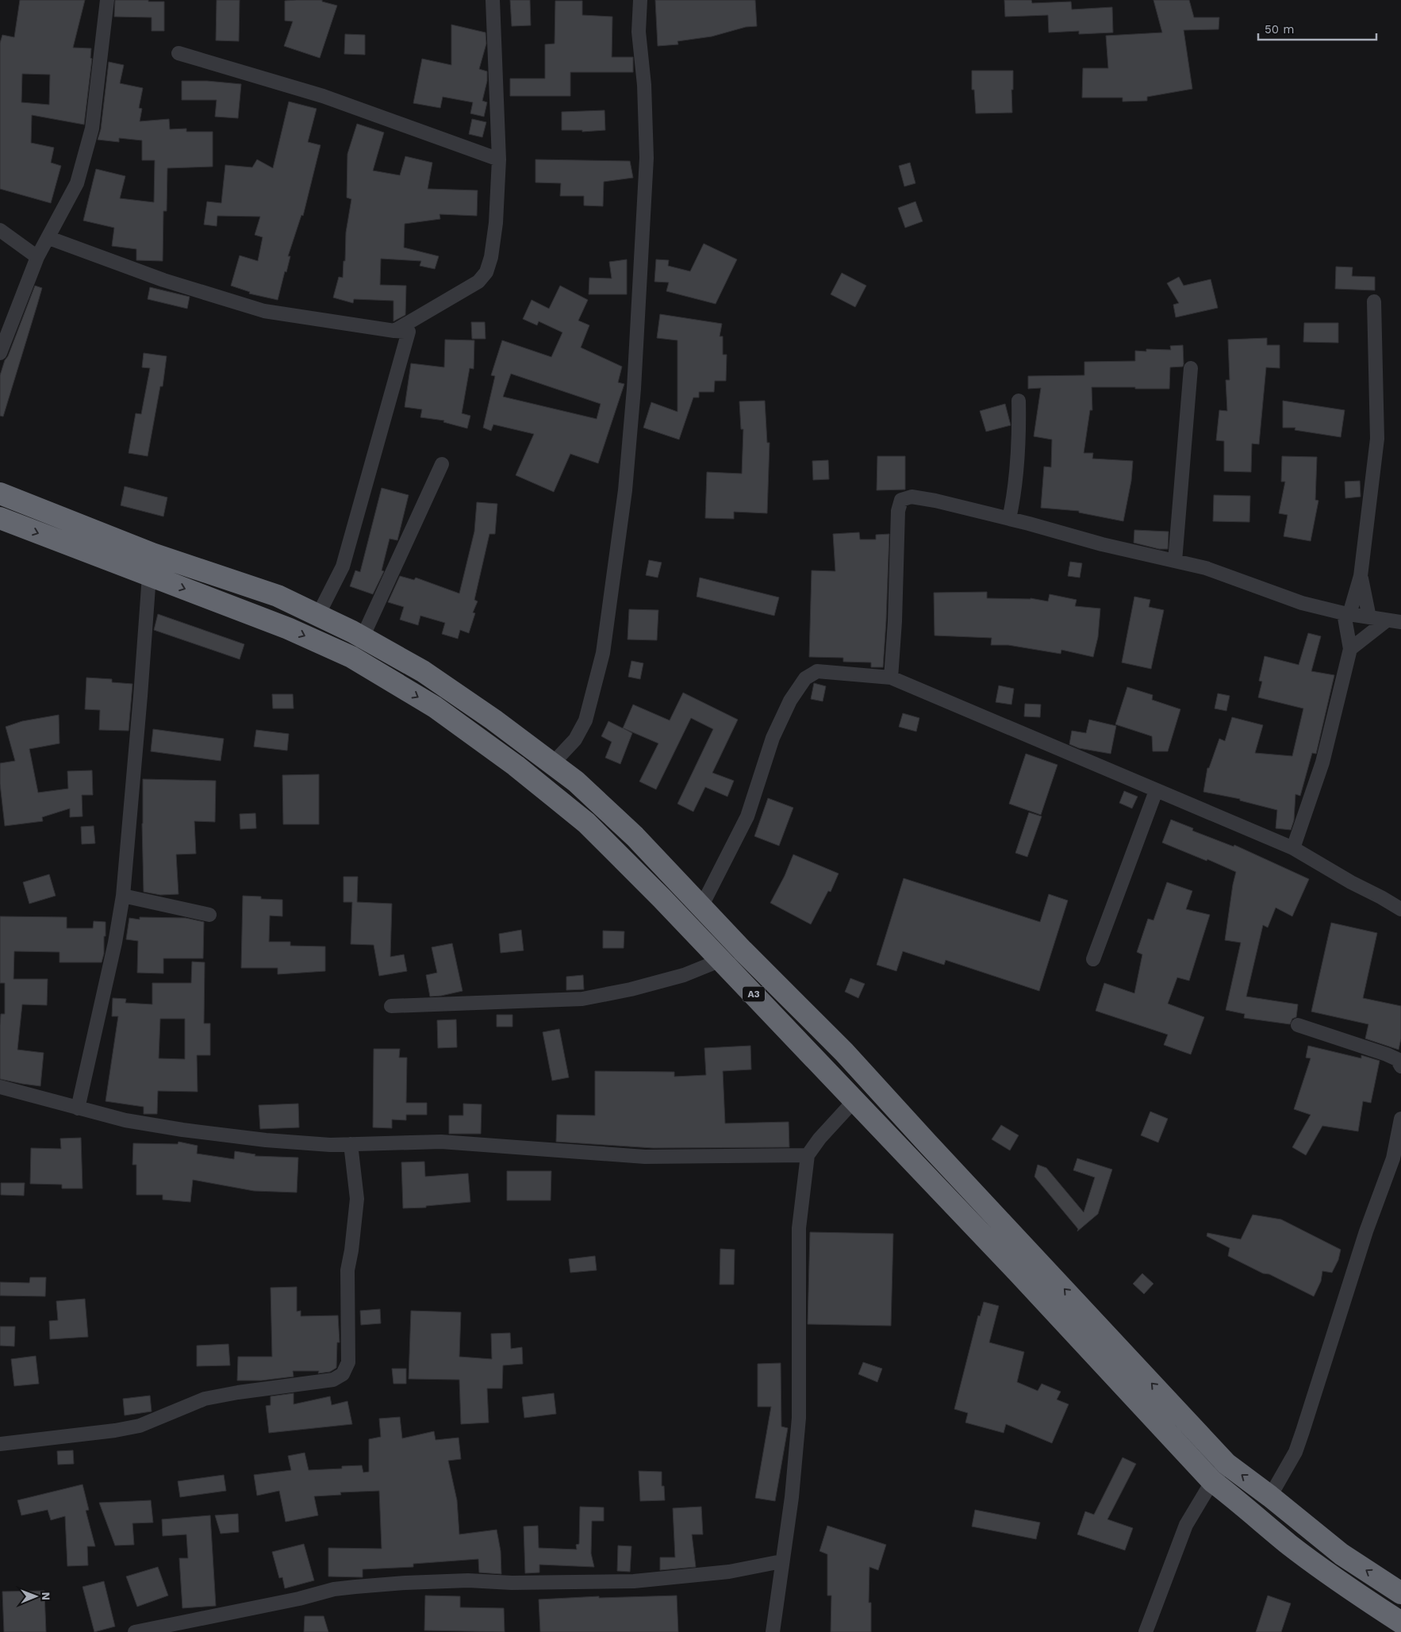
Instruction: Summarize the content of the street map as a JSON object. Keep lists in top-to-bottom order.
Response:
{
  "streets": {
    "highway": ["A3"]
  },
  "scale_bar": "50 m",
  "north": "right"
}
